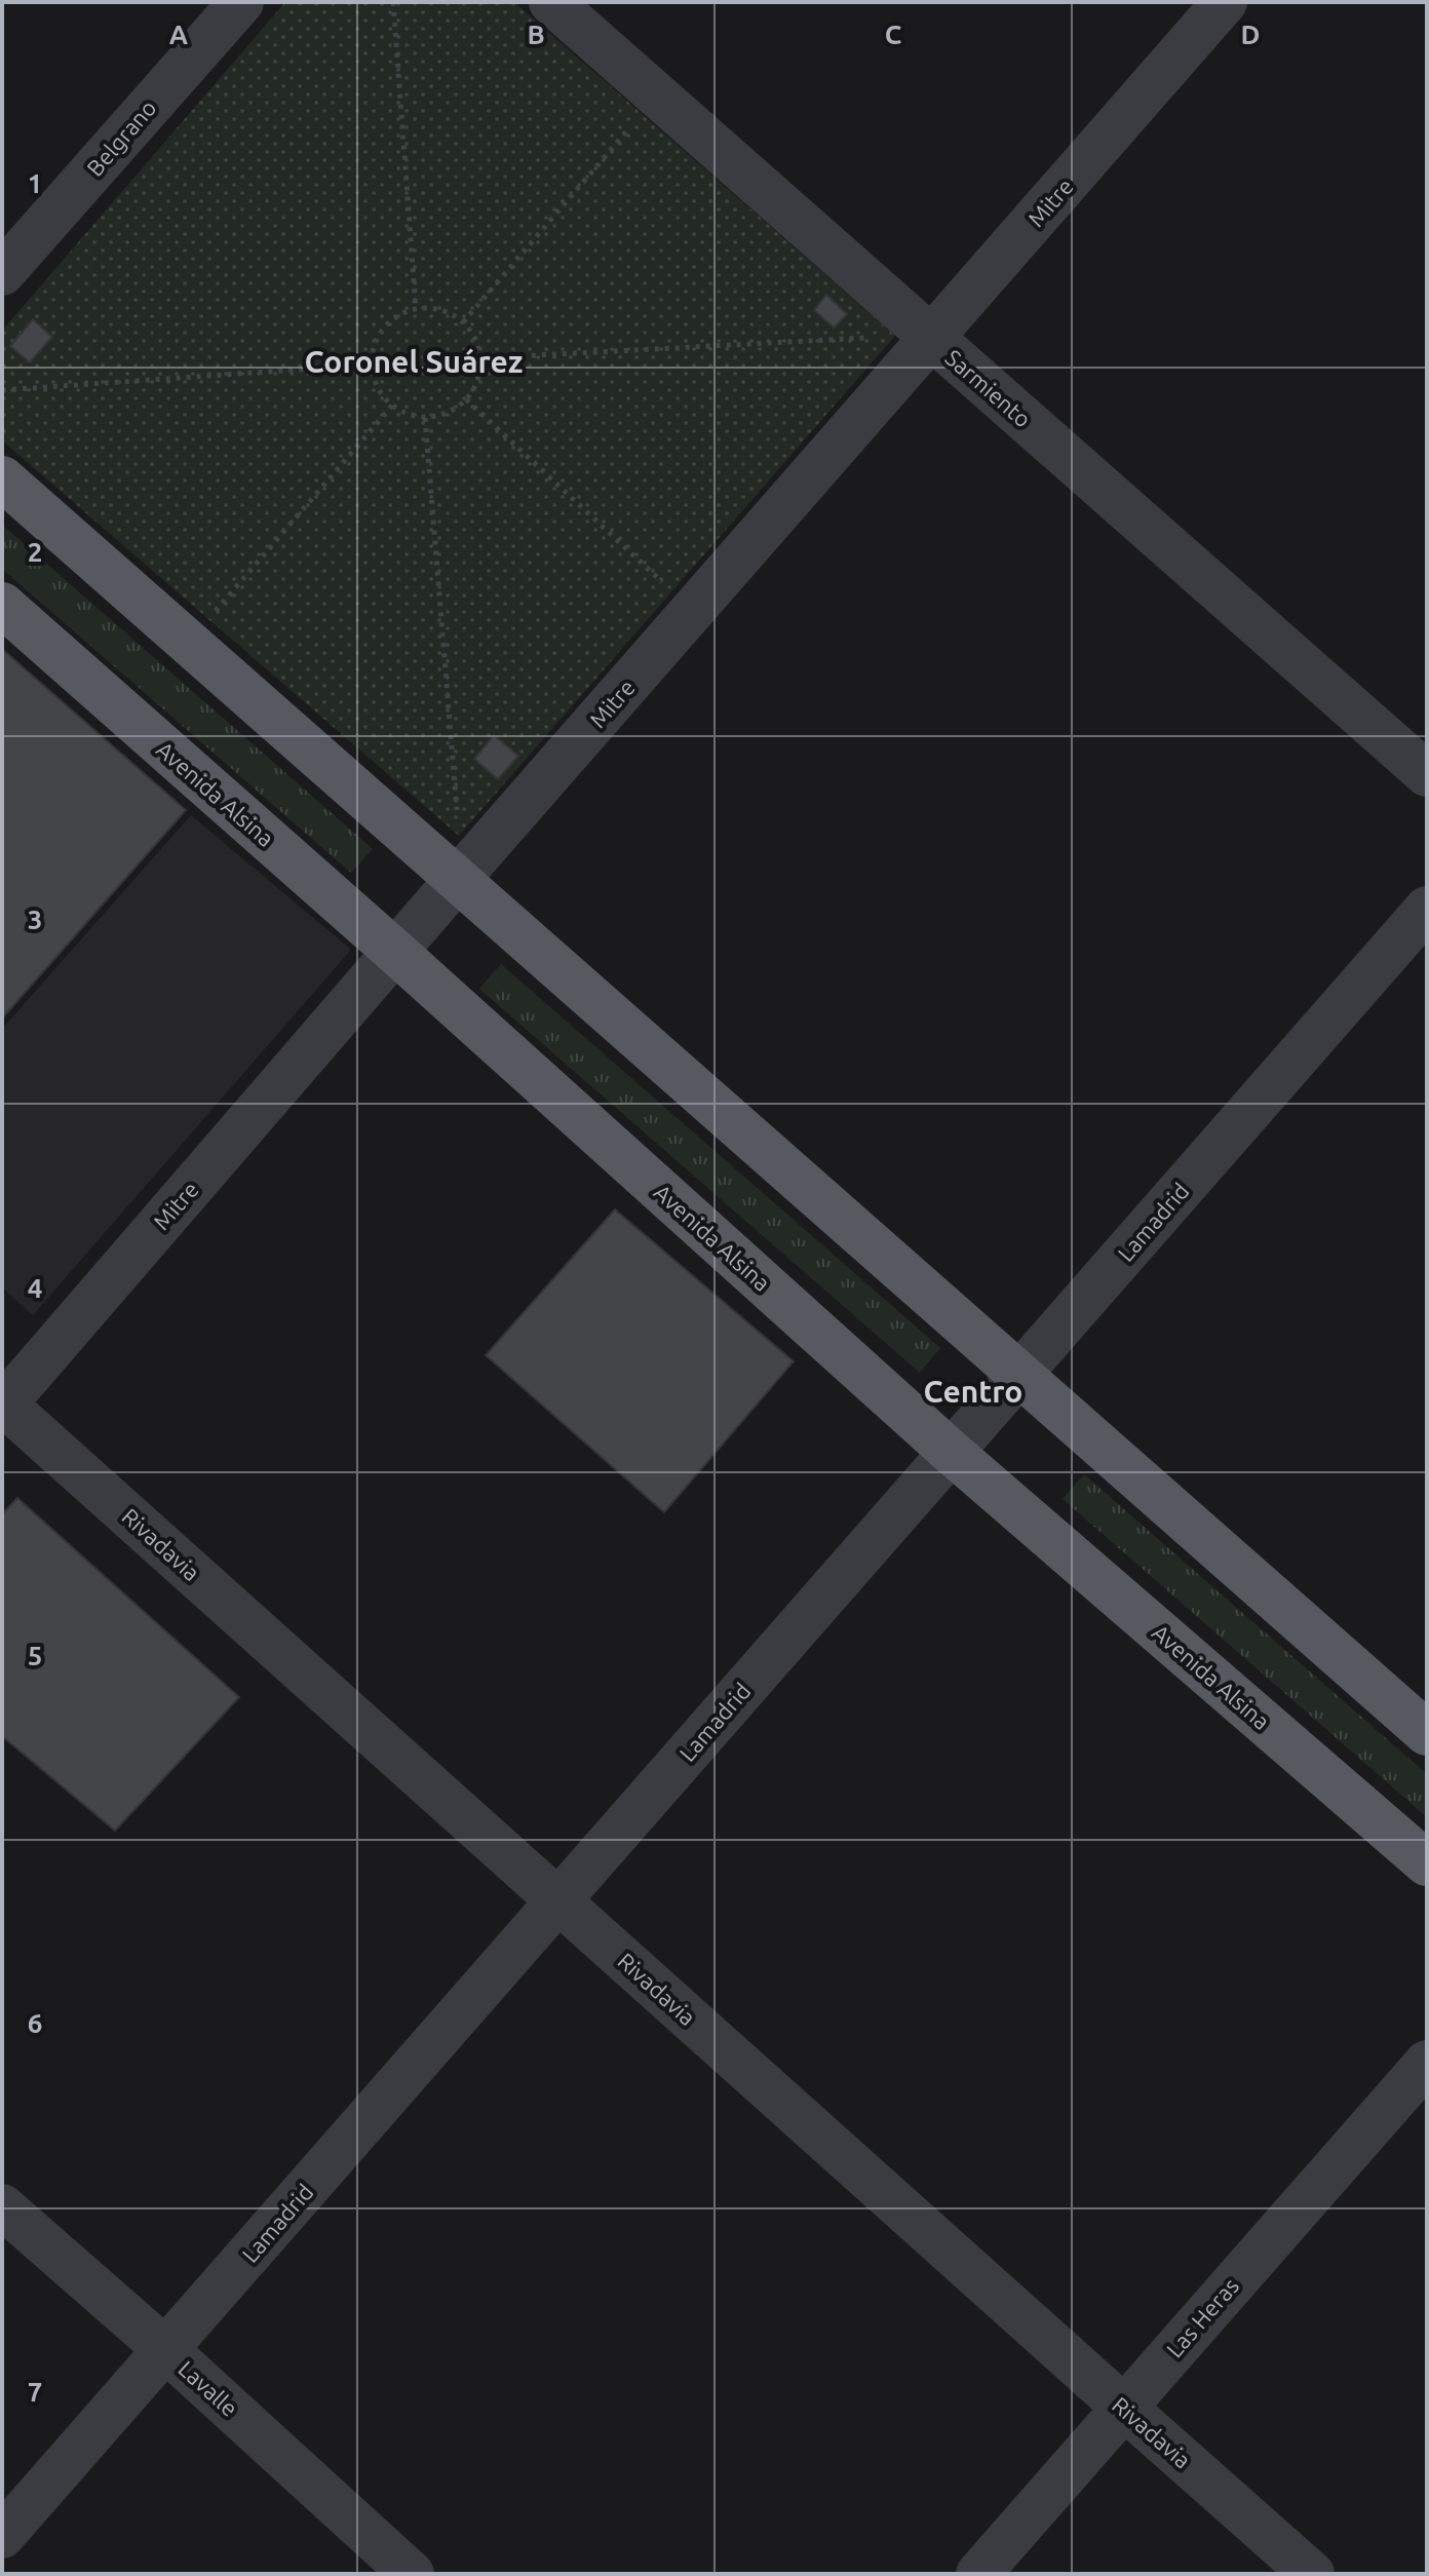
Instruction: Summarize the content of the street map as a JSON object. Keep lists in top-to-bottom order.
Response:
{
  "streets": {
    "main road": ["Avenida Alsina"],
    "street": [
      "Belgrano",
      "Mitre",
      "Sarmiento",
      "Lamadrid",
      "Rivadavia",
      "Las Heras",
      "Lavalle"
    ]
  },
  "crossings": [
    ["Mitre", "Sarmiento"],
    ["Mitre", "Avenida Alsina"],
    ["Mitre", "Rivadavia"],
    ["Avenida Alsina", "Lamadrid"],
    ["Lamadrid", "Rivadavia"],
    ["Lamadrid", "Lavalle"],
    ["Rivadavia", "Las Heras"]
  ],
  "districts": ["Coronel Suárez", "Centro"],
  "grid": {
    "columns": [
      "A",
      "B",
      "C",
      "D"
    ],
    "rows": [
      "1",
      "2",
      "3",
      "4",
      "5",
      "6",
      "7"
    ]
  }
}
